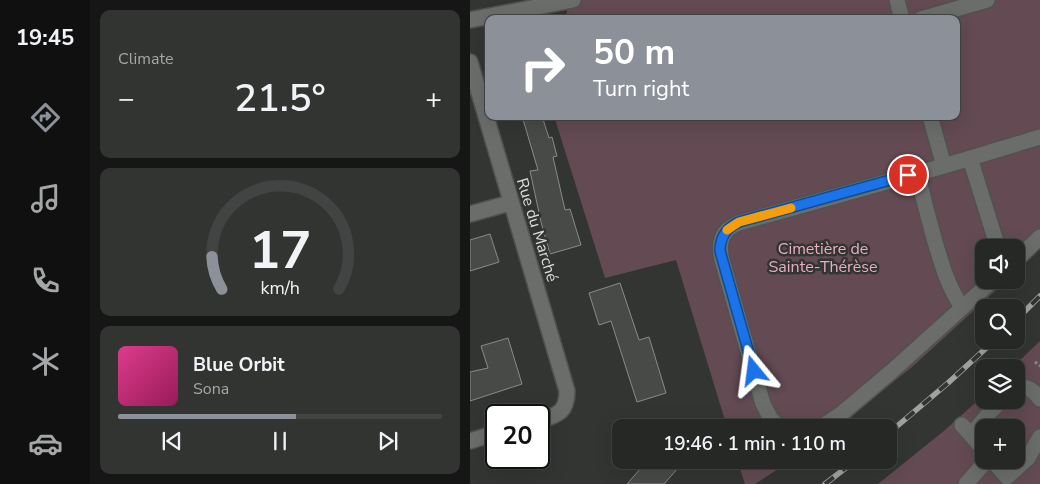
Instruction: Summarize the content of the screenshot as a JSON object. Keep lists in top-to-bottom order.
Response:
{
  "streets": {
    "street": ["Rue du Marché"]
  },
  "parks": ["Cimetière de Sainte-Thérèse"],
  "page": {
    "tabs": "19:45",
    "tile": "Climate",
    "turn": ["50 m", "Turn right"],
    "heat": ["−", "21.5°", "+"],
    "map_buttons": "+",
    "song": ["Blue Orbit", "Sona"],
    "limit": "20",
    "trip": "19:46 · 1 min · 110 m",
    "gauge": ["17", "km/h"]
  }
}
